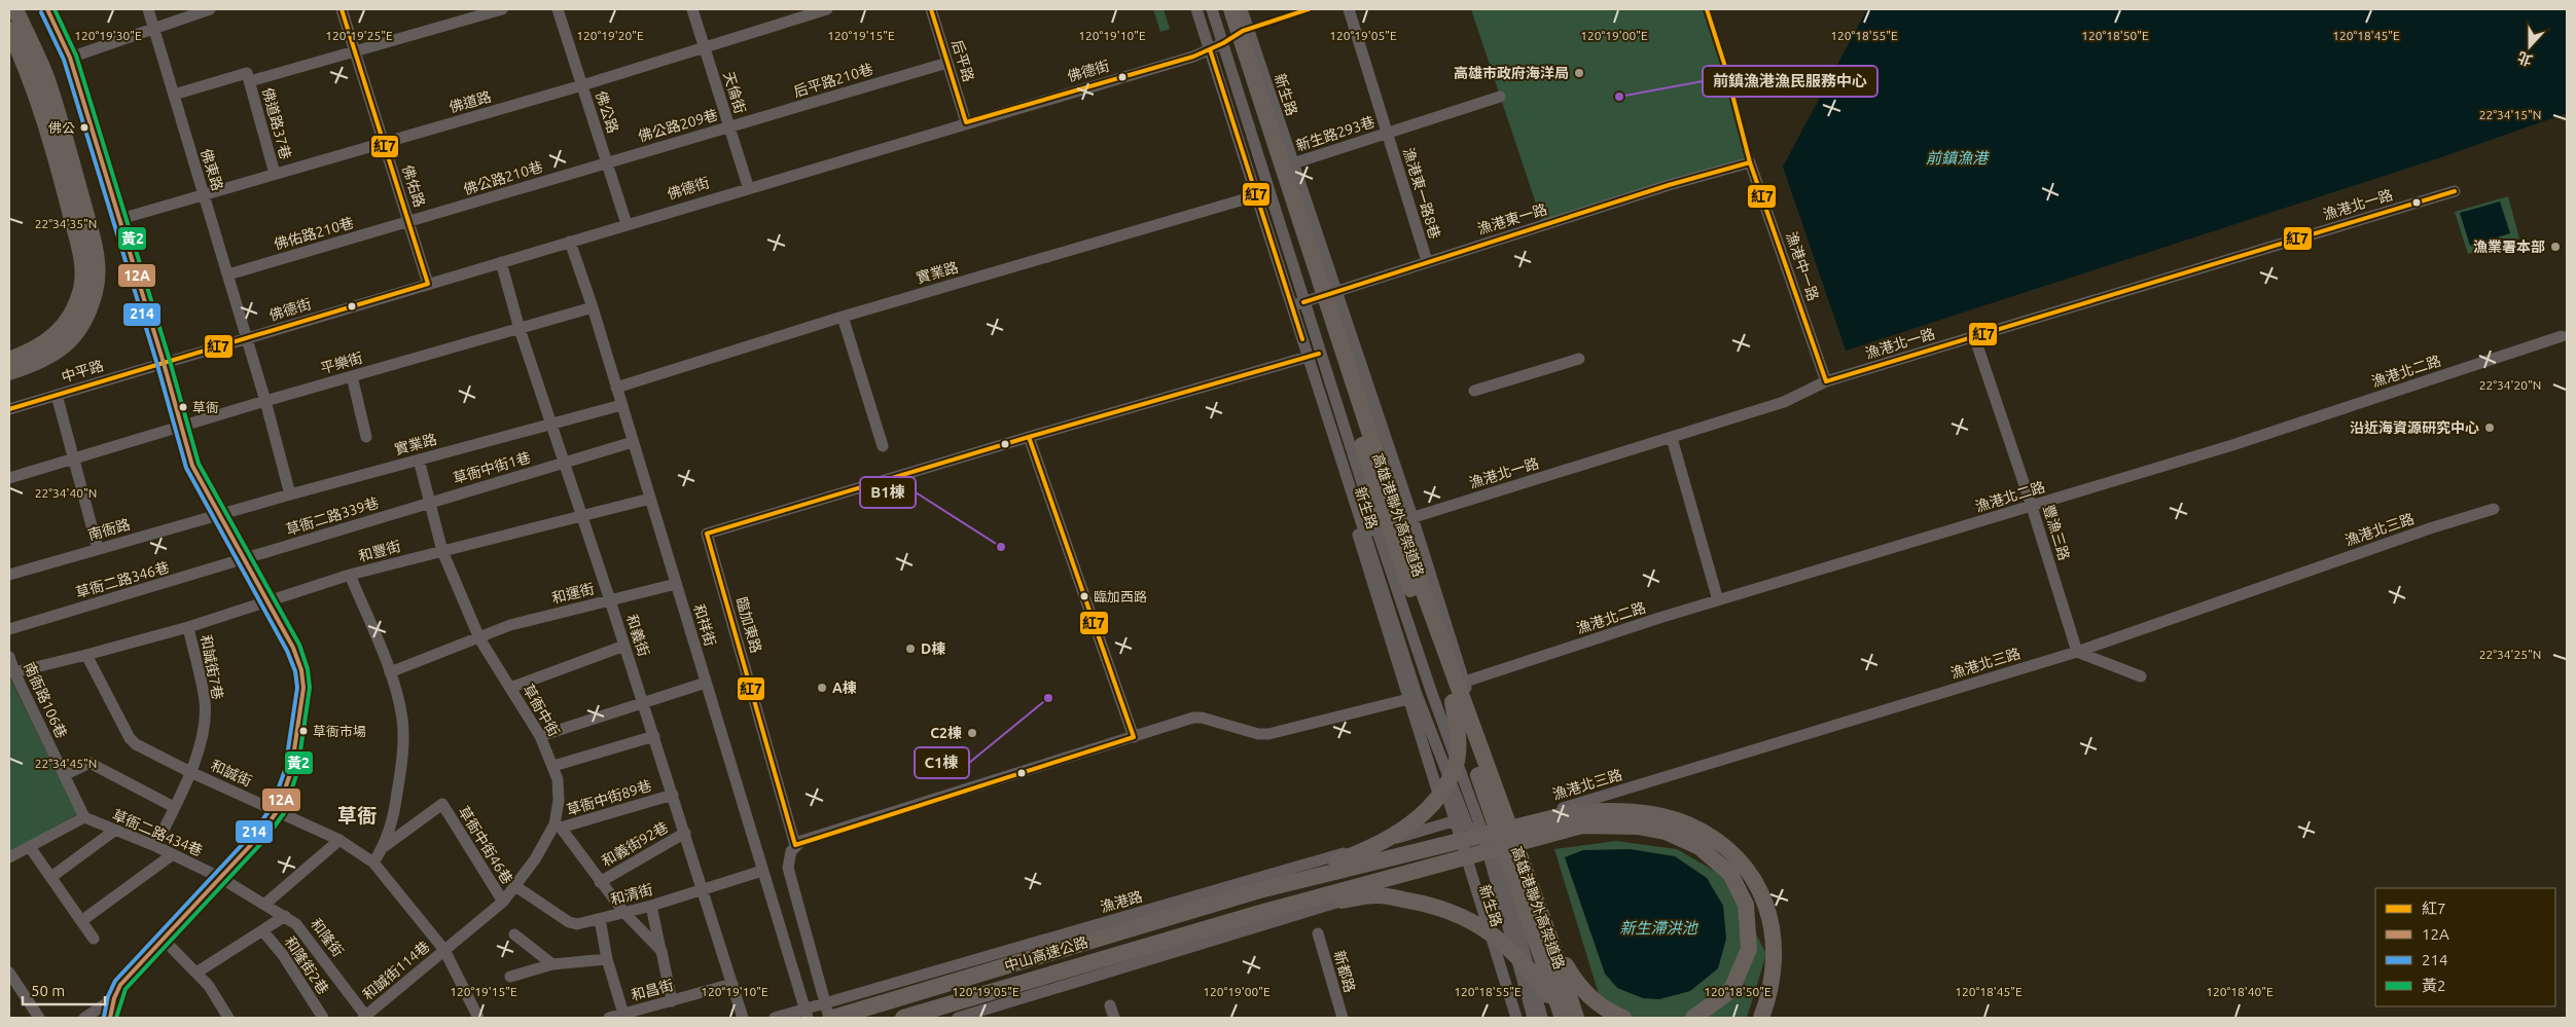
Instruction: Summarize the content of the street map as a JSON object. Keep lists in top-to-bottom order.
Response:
{
  "streets": {
    "highway": ["高雄港聯外高架道路", "中山高速公路"],
    "street": [
      "后平路",
      "佛德街",
      "后平路210巷",
      "天倫街",
      "新生路",
      "佛道路",
      "佛公路",
      "佛道路37巷",
      "佛公路209巷",
      "新生路293巷",
      "佛東路",
      "佛公路210巷",
      "佛佑路",
      "漁港東一路8巷",
      "漁港北一路",
      "漁港東一路",
      "佛佑路210巷",
      "漁港中一路",
      "實業路",
      "平樂街",
      "中平路",
      "漁港北二路",
      "草衙中街1巷",
      "草衙二路339巷",
      "南衙路",
      "漁港北三路",
      "豐漁三路",
      "和豐街",
      "草衙二路346巷",
      "和運街",
      "和祥街",
      "臨加東路",
      "和義街",
      "和誠街7巷",
      "南衙路106巷",
      "草衙中街",
      "和誠街",
      "草衙中街89巷",
      "草衙二路434巷",
      "和義街92巷",
      "草衙中街46巷",
      "和清街",
      "漁港路",
      "和隆街",
      "和隆街2巷",
      "和誠街114巷",
      "新都路",
      "和昌街"
    ]
  },
  "crossings": [
    ["后平路", "佛德街"],
    ["后平路", "后平路210巷"],
    ["佛德街", "天倫街"],
    ["佛德街", "新生路"],
    ["佛德街", "佛公路"],
    ["佛德街", "佛東路"],
    ["佛德街", "佛佑路"],
    ["佛德街", "中平路"],
    ["佛德街", "和祥街"],
    ["佛德街", "和義街"],
    ["后平路210巷", "天倫街"],
    ["后平路210巷", "佛公路209巷"],
    ["天倫街", "佛道路"],
    ["天倫街", "佛公路209巷"],
    ["新生路", "新生路293巷"],
    ["新生路", "漁港北一路"],
    ["新生路", "漁港東一路"],
    ["新生路", "實業路"],
    ["新生路", "漁港北二路"],
    ["新生路", "漁港北三路"],
    ["新生路", "漁港路"],
    ["佛道路", "佛公路"],
    ["佛道路", "佛道路37巷"],
    ["佛道路", "佛東路"],
    ["佛道路", "佛佑路"],
    ["佛公路", "佛公路209巷"],
    ["佛公路", "佛公路210巷"],
    ["佛公路209巷", "佛公路210巷"],
    ["新生路293巷", "漁港東一路8巷"],
    ["佛東路", "佛佑路210巷"],
    ["佛東路", "平樂街"],
    ["佛公路210巷", "佛佑路"],
    ["佛公路210巷", "佛佑路210巷"],
    ["佛佑路", "佛佑路210巷"],
    ["漁港東一路8巷", "漁港東一路"],
    ["漁港北一路", "漁港中一路"],
    ["漁港北一路", "豐漁三路"],
    ["漁港東一路", "漁港中一路"],
    ["實業路", "南衙路"],
    ["實業路", "和祥街"],
    ["實業路", "和義街"],
    ["實業路", "草衙中街"],
    ["平樂街", "和祥街"],
    ["平樂街", "和義街"],
    ["漁港北二路", "豐漁三路"],
    ["草衙中街1巷", "草衙二路339巷"],
    ["草衙中街1巷", "和祥街"],
    ["草衙中街1巷", "和義街"],
    ["草衙中街1巷", "草衙中街"],
    ["草衙二路339巷", "草衙二路346巷"],
    ["草衙二路339巷", "草衙中街"],
    ["漁港北三路", "豐漁三路"],
    ["和豐街", "和運街"],
    ["和豐街", "和祥街"],
    ["和豐街", "和義街"],
    ["和豐街", "草衙中街"],
    ["和豐街", "和誠街"],
    ["和豐街", "草衙中街46巷"],
    ["和運街", "和祥街"],
    ["和運街", "和義街"],
    ["和運街", "草衙中街"],
    ["和祥街", "和清街"],
    ["和祥街", "漁港路"],
    ["和義街", "草衙中街89巷"],
    ["和義街", "和義街92巷"],
    ["和義街", "和清街"],
    ["和義街", "和昌街"],
    ["和誠街7巷", "和誠街"],
    ["和誠街7巷", "草衙二路434巷"],
    ["南衙路106巷", "草衙二路434巷"],
    ["草衙中街", "和誠街"],
    ["草衙中街", "草衙中街89巷"],
    ["草衙中街", "草衙中街46巷"],
    ["草衙中街", "和清街"],
    ["草衙中街", "和誠街114巷"],
    ["和誠街", "和誠街114巷"],
    ["草衙二路434巷", "和隆街"],
    ["漁港路", "中山高速公路"],
    ["和隆街", "和誠街114巷"]
  ],
  "districts": ["草衙"],
  "water": ["前鎮漁港", "新生滯洪池"],
  "places": [
    "高雄市政府海洋局",
    "前鎮漁港漁民服務中心",
    "佛公",
    "漁業署本部",
    "草衙",
    "沿近海資源研究中心",
    "B1棟",
    "臨加西路",
    "D棟",
    "A棟",
    "C1棟",
    "草衙市場",
    "C2棟"
  ],
  "lines": [
    "transit line 紅7",
    "transit line 12A",
    "transit line 黃2",
    "transit line 214"
  ],
  "legend": [
    "紅7",
    "12A",
    "214",
    "黃2"
  ],
  "scale_bar": "50 m",
  "north": "bottom",
  "coordinates": [
    "120°19'15\"E",
    "120°19'05\"E",
    "120°18'55\"E",
    "120°19'30\"E",
    "120°19'25\"E",
    "120°19'20\"E",
    "120°19'10\"E",
    "120°19'00\"E",
    "120°18'50\"E",
    "120°18'45\"E",
    "22°34'15\"N",
    "22°34'35\"N",
    "22°34'20\"N",
    "22°34'40\"N",
    "22°34'25\"N",
    "22°34'45\"N",
    "120°18'40\"E"
  ]
}
